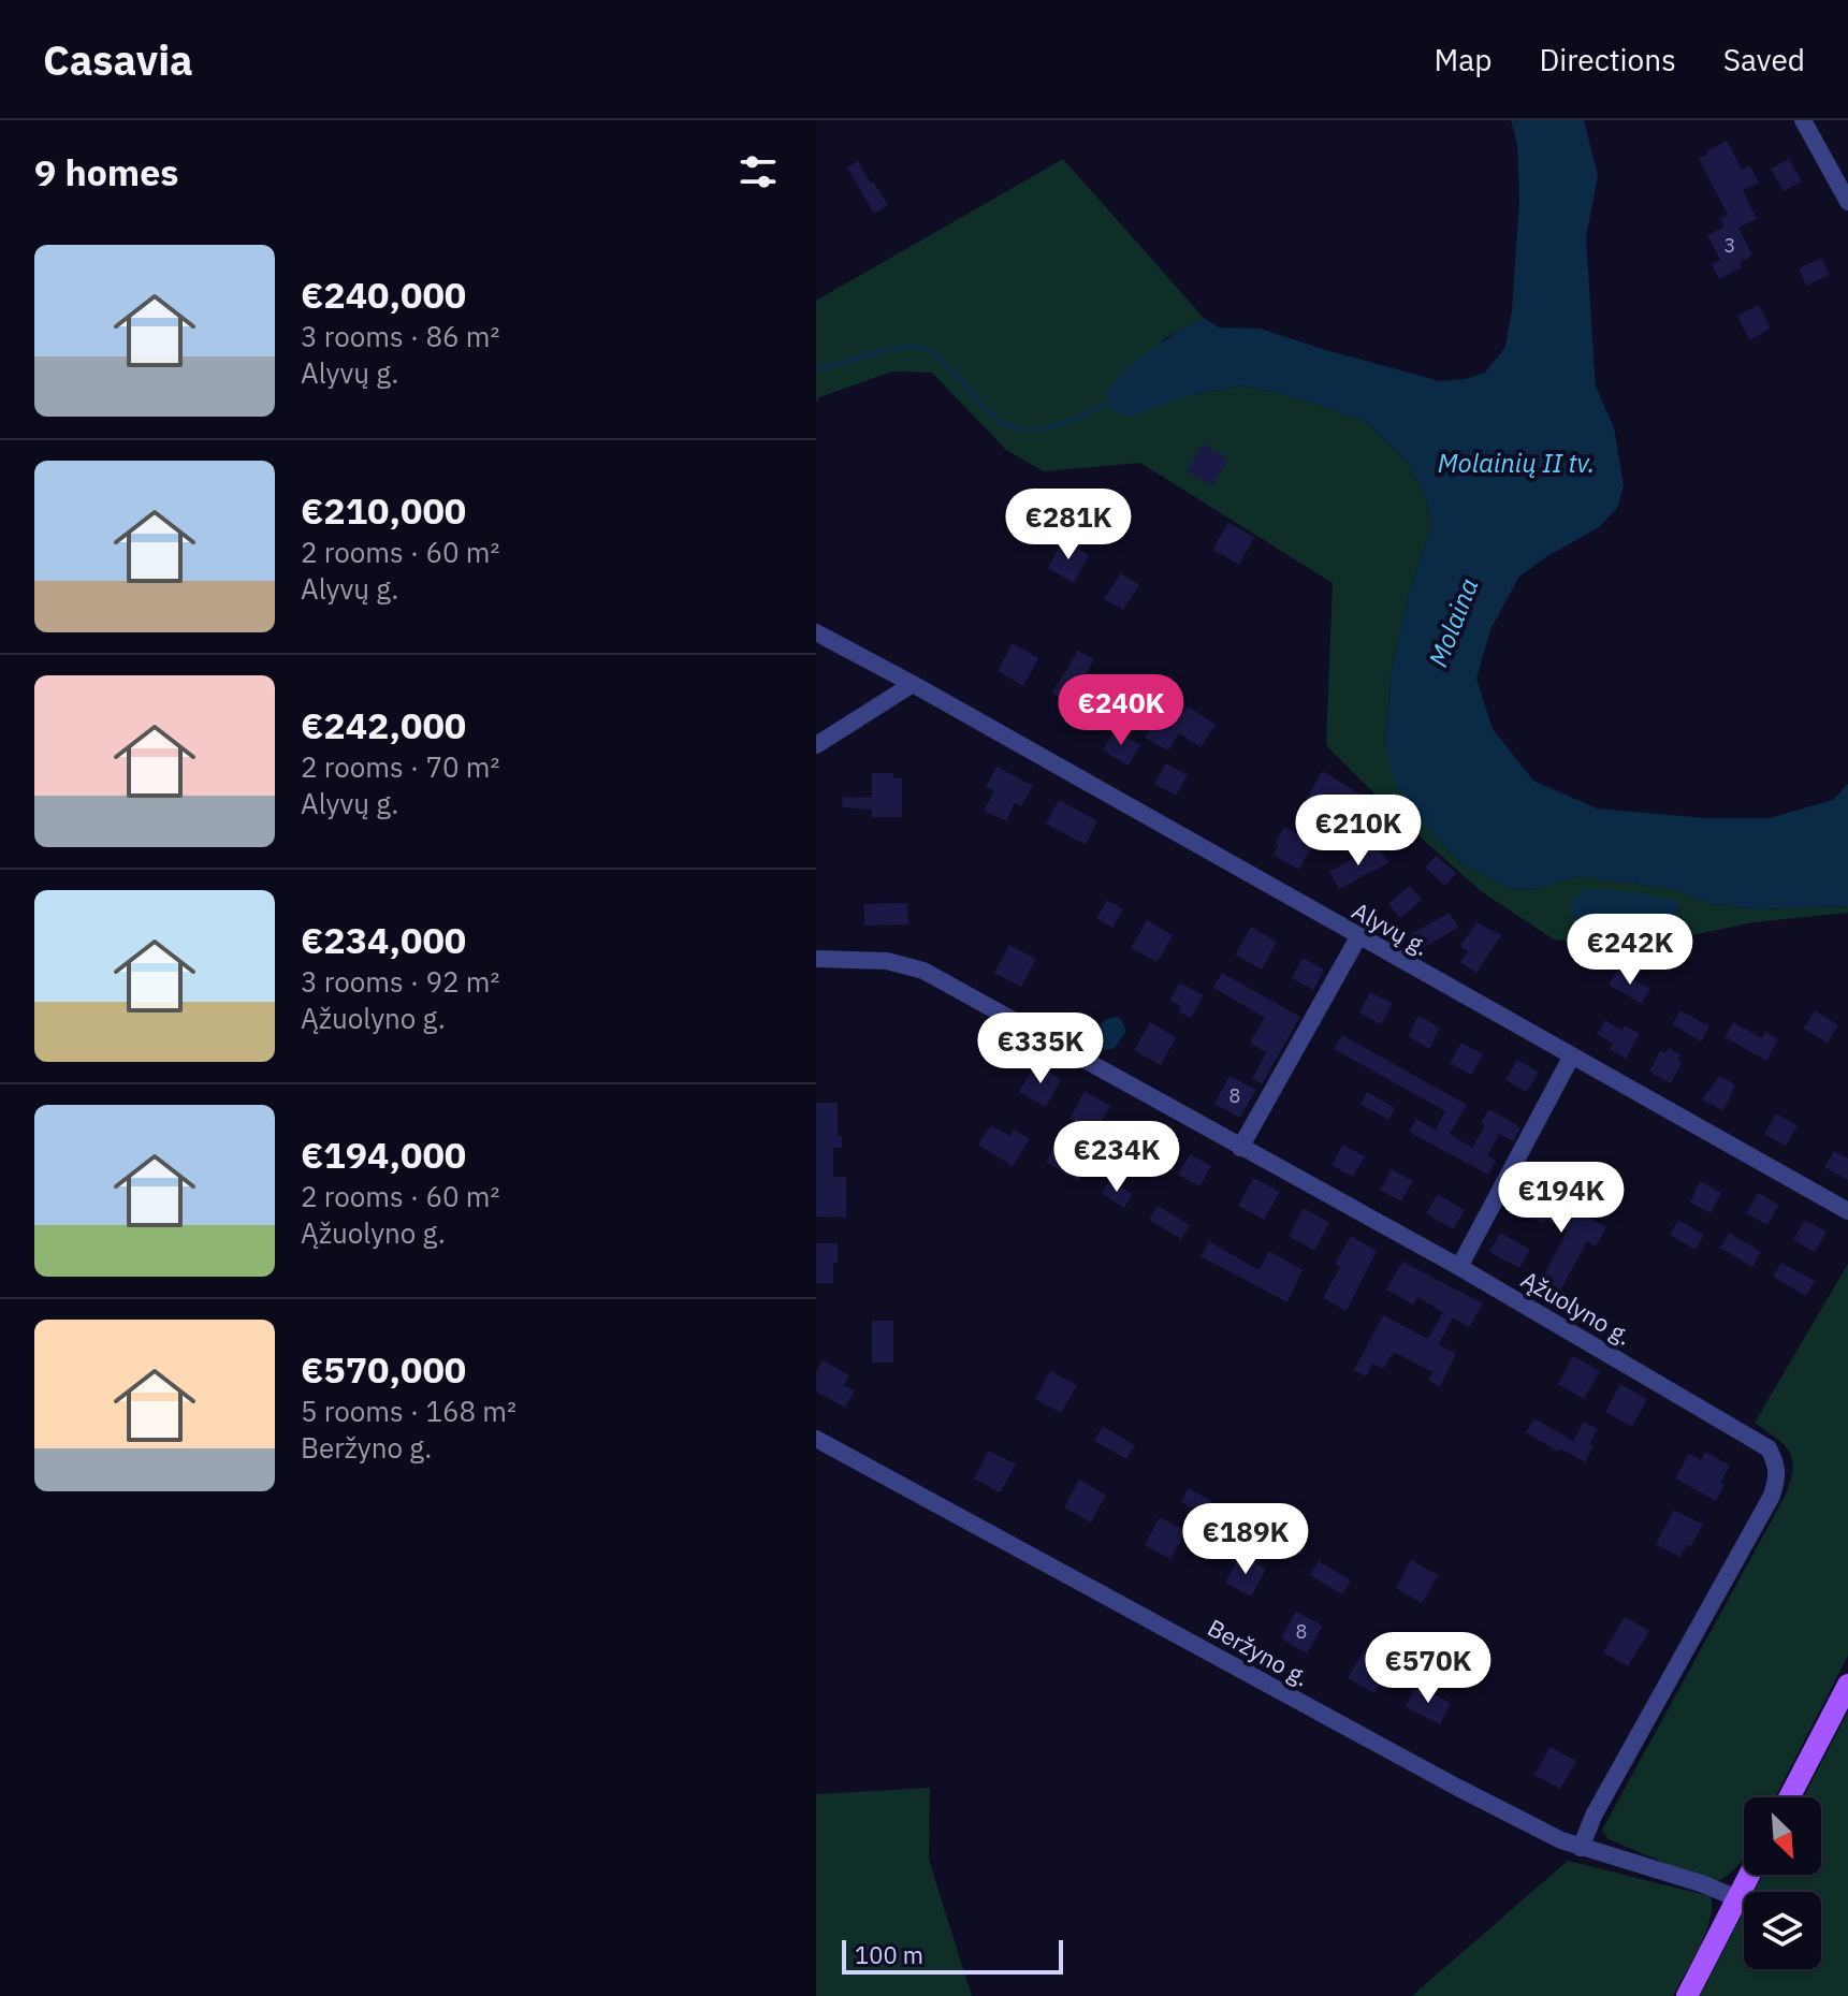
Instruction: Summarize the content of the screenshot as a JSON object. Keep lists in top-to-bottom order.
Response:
{
  "streets": {
    "street": ["Alyvų g.", "Ąžuolyno g.", "Beržyno g."]
  },
  "crossings": [
    ["Ąžuolyno g.", "Beržyno g."]
  ],
  "water": ["Molainių II tv.", "Molaina"],
  "house_numbers": ["3", "8", "8"],
  "scale_bar": "100 m",
  "north": "bottom right",
  "page": {
    "header": "Casavia",
    "nav": ["Map", "Directions", "Saved"],
    "heading": "9 homes",
    "list": [
      {
        "name": "€240,000",
        "note": "3 rooms · 86 m² · Alyvų g."
      },
      {
        "name": "€210,000",
        "note": "2 rooms · 60 m² · Alyvų g."
      },
      {
        "name": "€242,000",
        "note": "2 rooms · 70 m² · Alyvų g."
      },
      {
        "name": "€234,000",
        "note": "3 rooms · 92 m² · Ąžuolyno g."
      },
      {
        "name": "€194,000",
        "note": "2 rooms · 60 m² · Ąžuolyno g."
      },
      {
        "name": "€570,000",
        "note": "5 rooms · 168 m² · Beržyno g."
      }
    ],
    "price": [
      "€281K",
      "€240K",
      "€210K",
      "€242K",
      "€335K",
      "€234K",
      "€194K",
      "€189K",
      "€570K"
    ],
    "scale": "100 m"
  }
}
